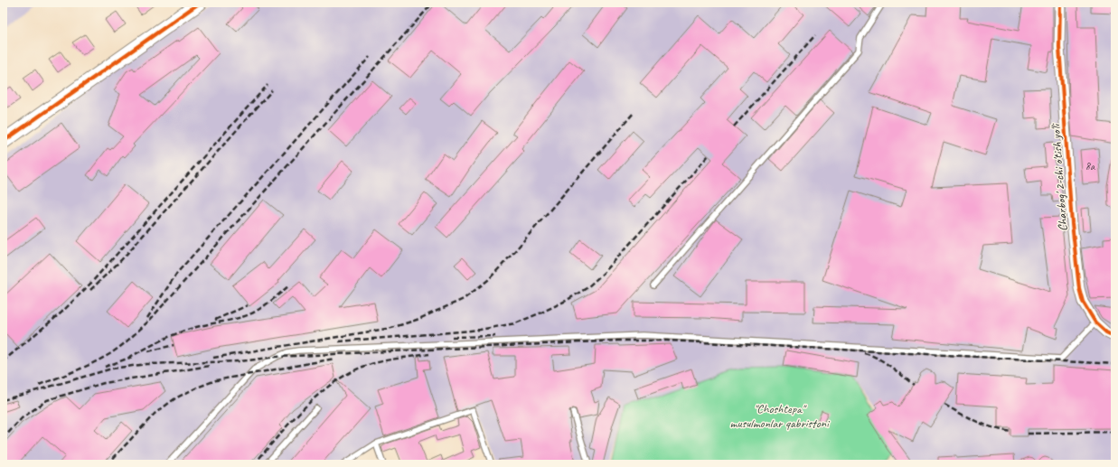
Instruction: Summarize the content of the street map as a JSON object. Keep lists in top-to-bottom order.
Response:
{
  "streets": {
    "street": ["Charbog' 2-chi o'tish yo'li"]
  },
  "parks": ["\"Choshtepa\" musulmonlar qabristoni"],
  "house_numbers": ["8а"]
}
